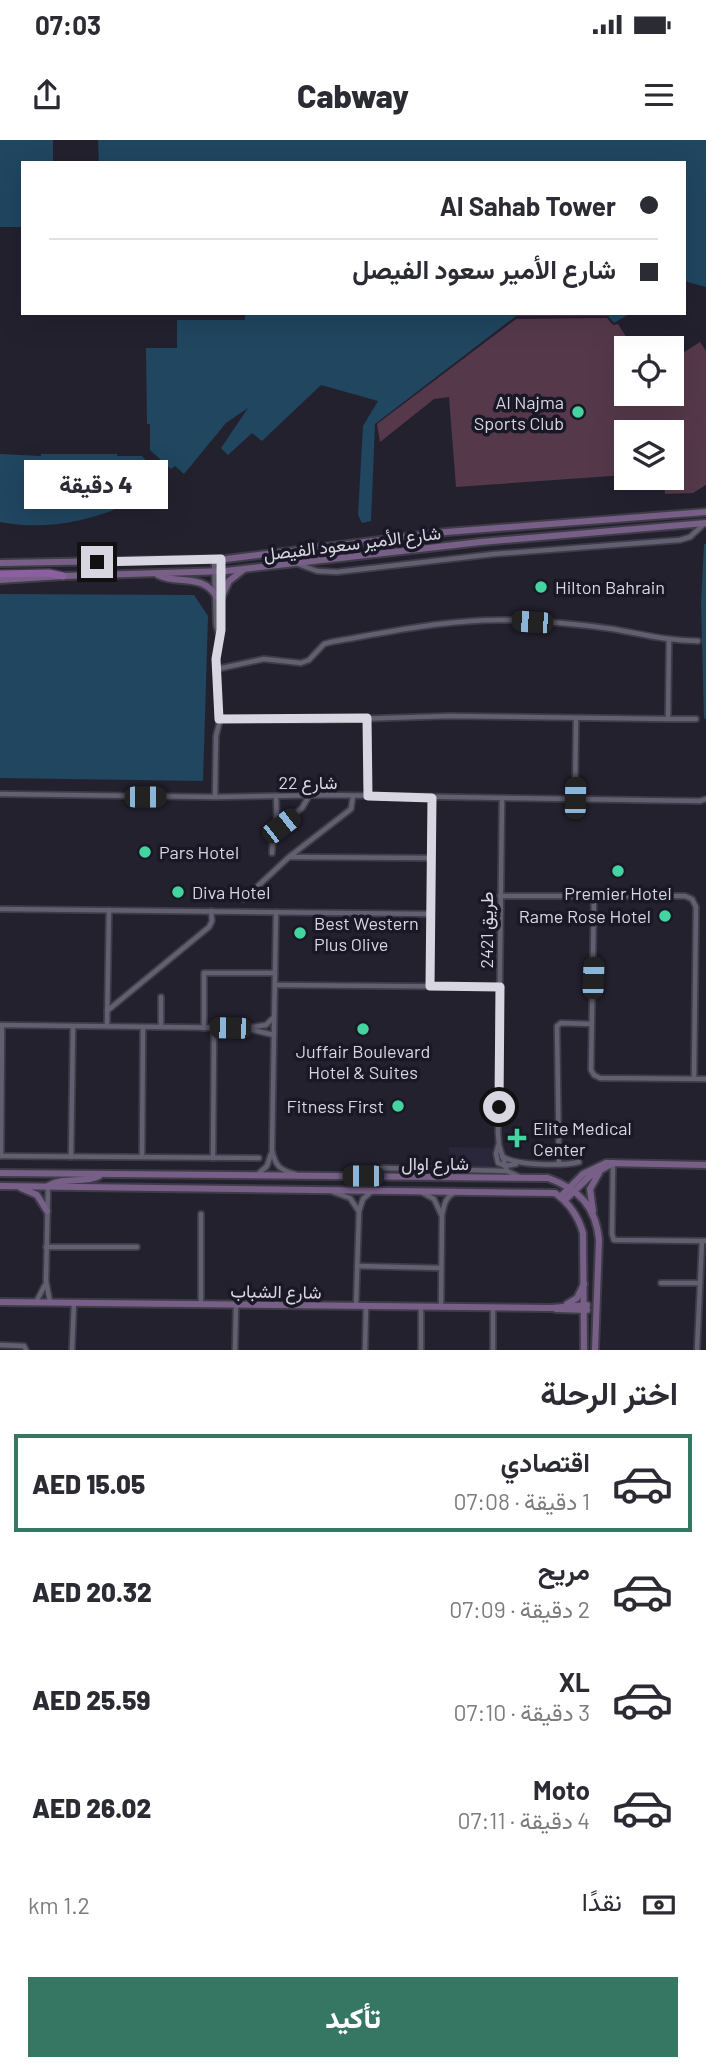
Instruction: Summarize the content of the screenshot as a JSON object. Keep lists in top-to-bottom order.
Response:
{
  "streets": {
    "street": [
      "شارع الأمير سعود الفيصل",
      "شارع 22",
      "طريق 2421",
      "شارع اوال",
      "شارع الشباب"
    ]
  },
  "crossings": [
    ["شارع 22", "طريق 2421"],
    ["شارع اوال", "شارع الشباب"]
  ],
  "places": {
    "other": [
      "Al Najma Sports Club",
      "Hilton Bahrain",
      "Pars Hotel",
      "Premier Hotel",
      "Diva Hotel",
      "Rame Rose Hotel",
      "Best Western Plus Olive",
      "Juffair Boulevard Hotel & Suites",
      "Fitness First"
    ],
    "health": ["Elite Medical Center"]
  },
  "page": {
    "status": "07:03",
    "header": "Cabway",
    "banner": ["Al Sahab Tower", "شارع الأمير سعود الفيصل"],
    "bubble": "4 دقيقة",
    "heading": "اختر الرحلة",
    "list": [
      {
        "name": "اقتصادي",
        "note": "1 دقيقة · 07:08",
        "value": "AED 15.05"
      },
      {
        "name": "مريح",
        "note": "2 دقيقة · 07:09",
        "value": "AED 20.32"
      },
      {
        "name": "XL",
        "note": "3 دقيقة · 07:10",
        "value": "AED 25.59"
      },
      {
        "name": "Moto",
        "note": "4 دقيقة · 07:11",
        "value": "AED 26.02"
      }
    ],
    "pay": ["نقدًا", "1.2 km"],
    "buttons": "تأكيد"
  }
}
